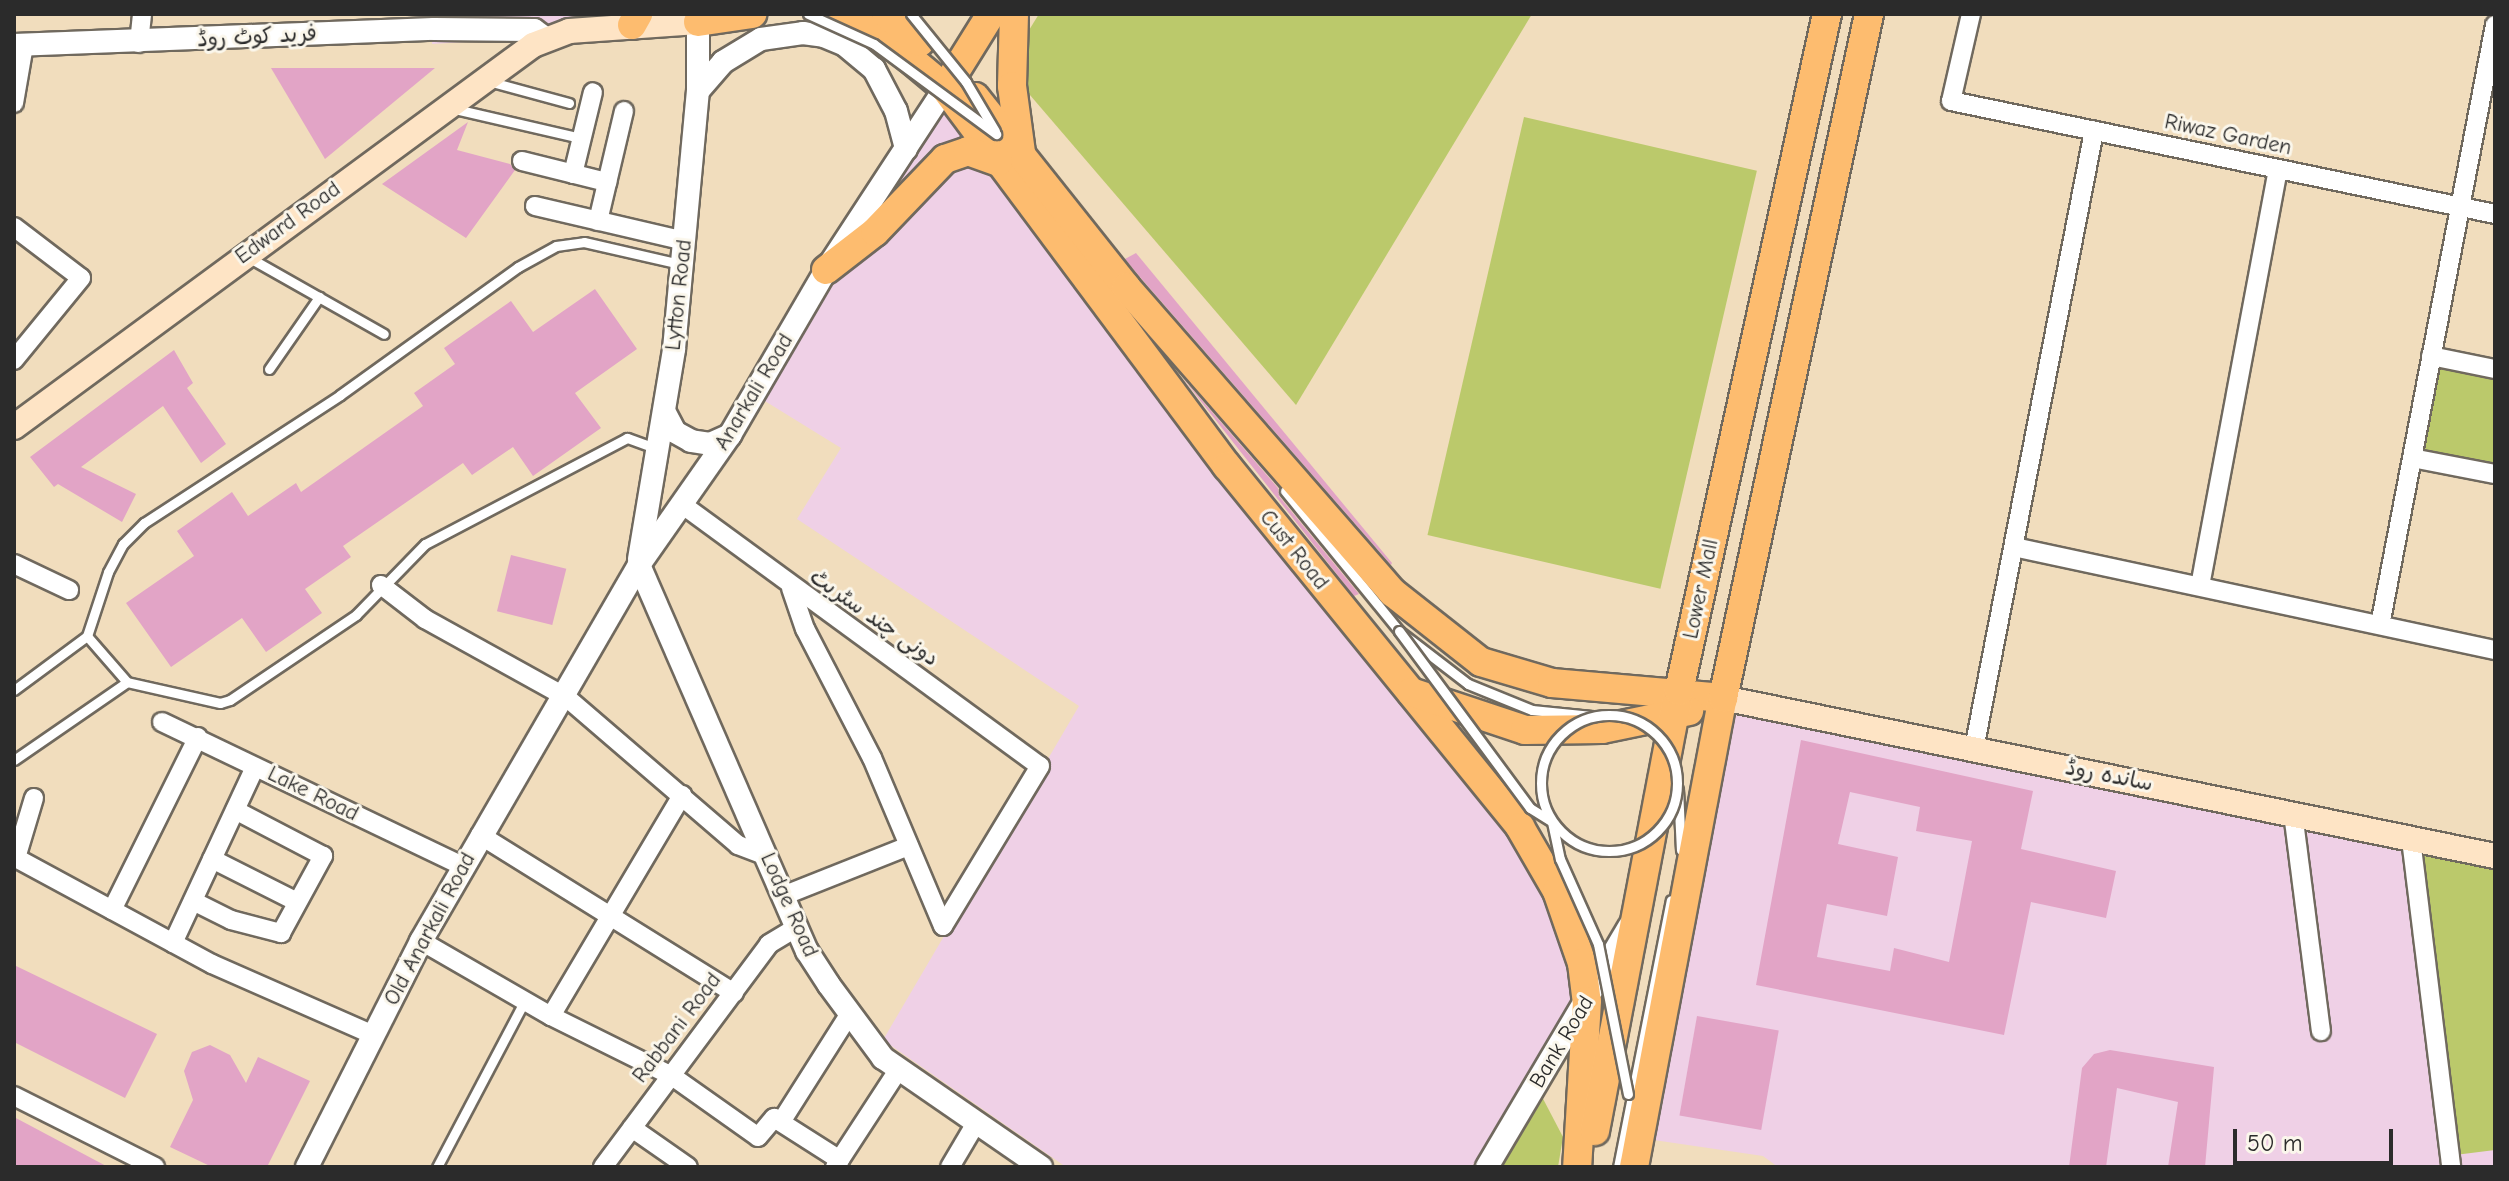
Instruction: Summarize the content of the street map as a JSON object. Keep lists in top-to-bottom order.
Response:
{
  "streets": {
    "main road": [
      "Edward Road",
      "Cust Road",
      "Lower Mall",
      "ساندہ روڈ"
    ],
    "street": [
      "فرید کوٹ روڈ",
      "Riwaz Garden",
      "Lytton Road",
      "Anarkali Road",
      "دونی چند سٹریٹ",
      "Lake Road",
      "Lodge Road",
      "Old Anarkali Road",
      "Rabbani Road",
      "Bank Road"
    ]
  },
  "crossings": [
    ["فرید کوٹ روڈ", "Edward Road"],
    ["Edward Road", "Lytton Road"],
    ["Lytton Road", "Anarkali Road"],
    ["Lytton Road", "Lodge Road"],
    ["Anarkali Road", "Cust Road"],
    ["Anarkali Road", "دونی چند سٹریٹ"],
    ["Anarkali Road", "Lodge Road"],
    ["Anarkali Road", "Old Anarkali Road"],
    ["Cust Road", "Lower Mall"],
    ["Cust Road", "Bank Road"],
    ["Lower Mall", "ساندہ روڈ"],
    ["Lower Mall", "Bank Road"],
    ["Lake Road", "Old Anarkali Road"],
    ["Lodge Road", "Rabbani Road"]
  ],
  "scale_bar": "50 m"
}
